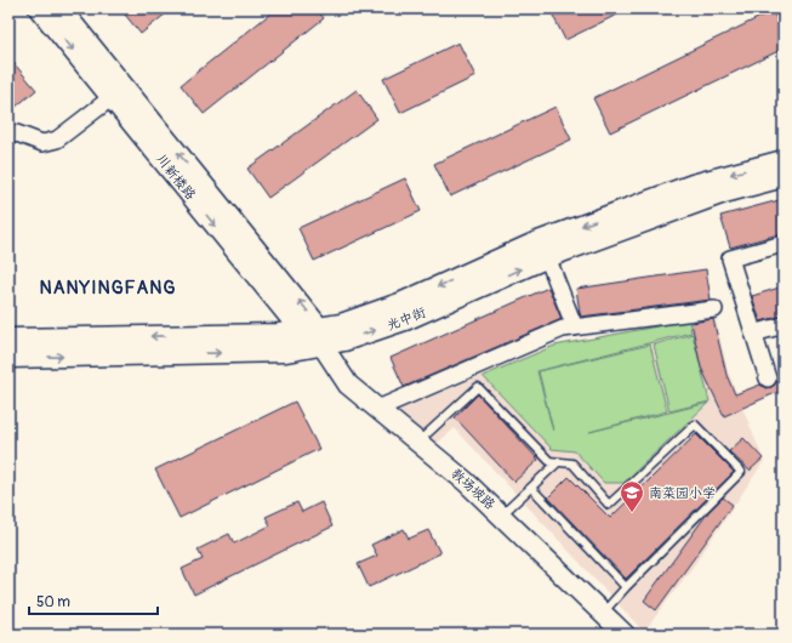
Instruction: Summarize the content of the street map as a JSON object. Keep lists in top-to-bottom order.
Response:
{
  "streets": {
    "street": ["川新楼路", "光中街", "教场坡路"]
  },
  "crossings": [
    ["川新楼路", "光中街"],
    ["川新楼路", "教场坡路"],
    ["光中街", "教场坡路"]
  ],
  "districts": ["NANYINGFANG"],
  "places": {
    "school or university": ["南菜园小学"]
  },
  "scale_bar": "50 m"
}
